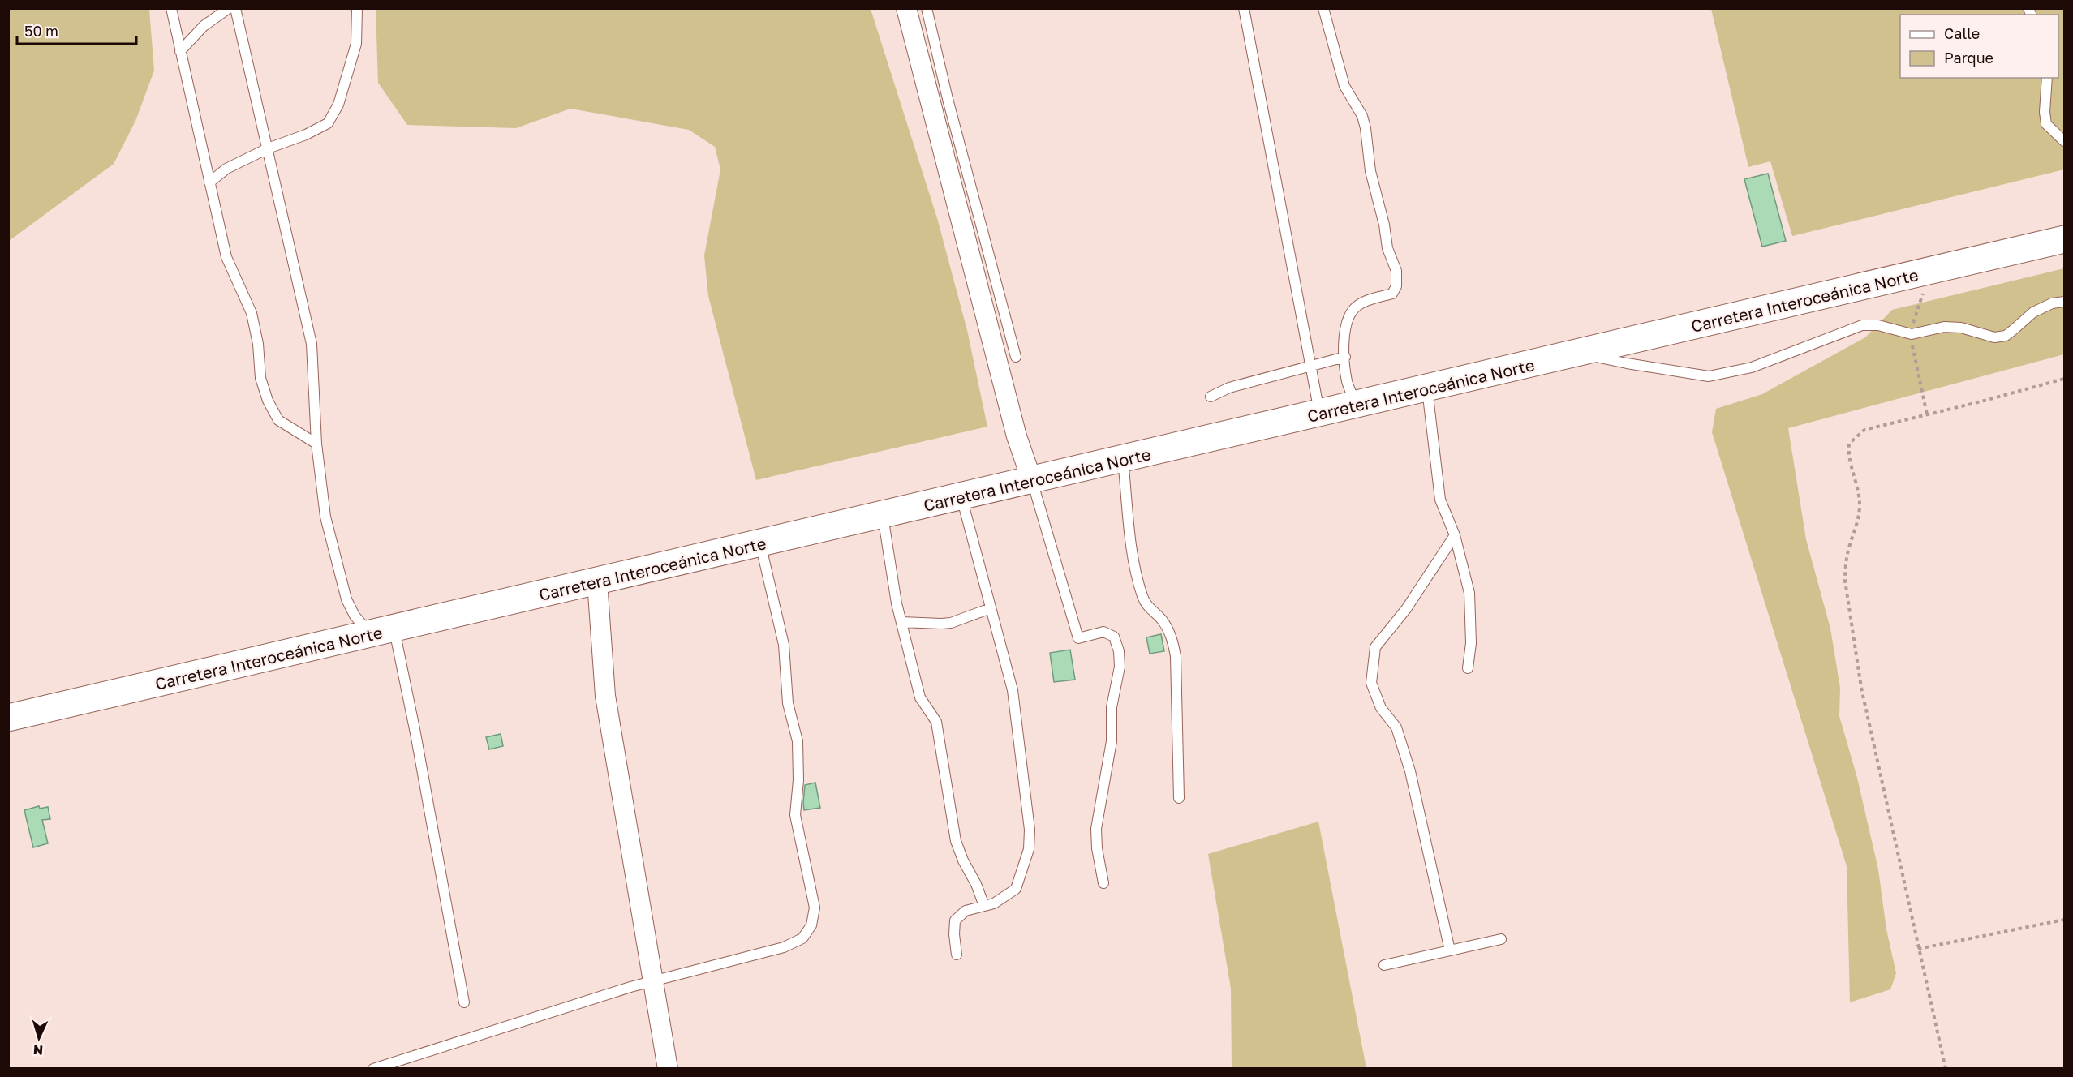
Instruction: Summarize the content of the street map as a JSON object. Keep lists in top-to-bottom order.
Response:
{
  "streets": {
    "highway": ["Carretera Interoceánica Norte"]
  },
  "legend": ["Calle", "Parque"],
  "scale_bar": "50 m",
  "north": "bottom"
}
